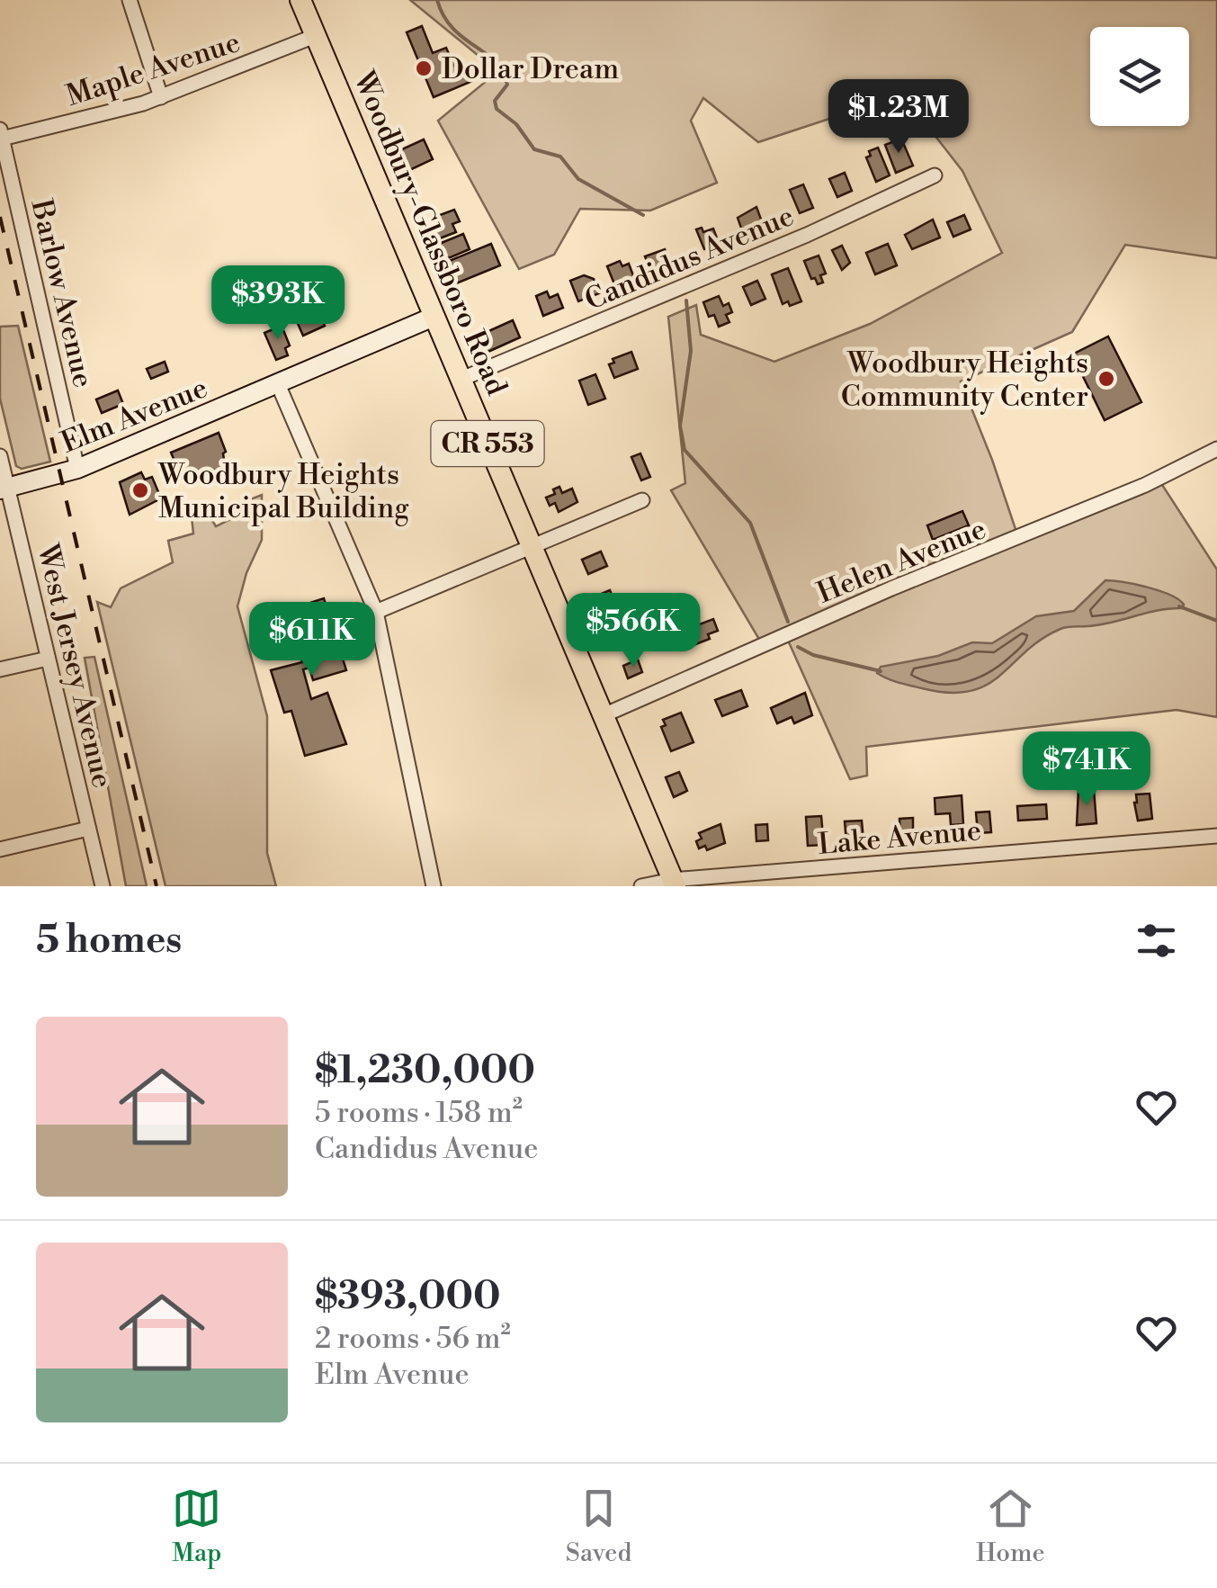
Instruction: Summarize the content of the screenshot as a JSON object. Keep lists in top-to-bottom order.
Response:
{
  "streets": {
    "main road": ["Woodbury-Glassboro Road", "Elm Avenue", "CR 553"],
    "street": [
      "Maple Avenue",
      "Candidus Avenue",
      "Barlow Avenue",
      "Helen Avenue",
      "West Jersey Avenue",
      "Lake Avenue"
    ]
  },
  "crossings": [
    ["Maple Avenue", "Woodbury-Glassboro Road"],
    ["Maple Avenue", "Barlow Avenue"],
    ["Woodbury-Glassboro Road", "Candidus Avenue"],
    ["Woodbury-Glassboro Road", "Elm Avenue"],
    ["Woodbury-Glassboro Road", "Helen Avenue"],
    ["Woodbury-Glassboro Road", "Lake Avenue"],
    ["Barlow Avenue", "Elm Avenue"],
    ["Elm Avenue", "West Jersey Avenue"]
  ],
  "places": ["Dollar Dream", "Woodbury Heights Community Center", "Woodbury Heights Municipal Building"],
  "page": {
    "price": [
      "$1.23M",
      "$393K",
      "$566K",
      "$611K",
      "$741K"
    ],
    "heading": "5 homes",
    "list": [
      {
        "name": "$1,230,000",
        "note": "5 rooms · 158 m² · Candidus Avenue"
      },
      {
        "name": "$393,000",
        "note": "2 rooms · 56 m² · Elm Avenue"
      }
    ],
    "tabs": ["Map", "Saved", "Home"]
  }
}
